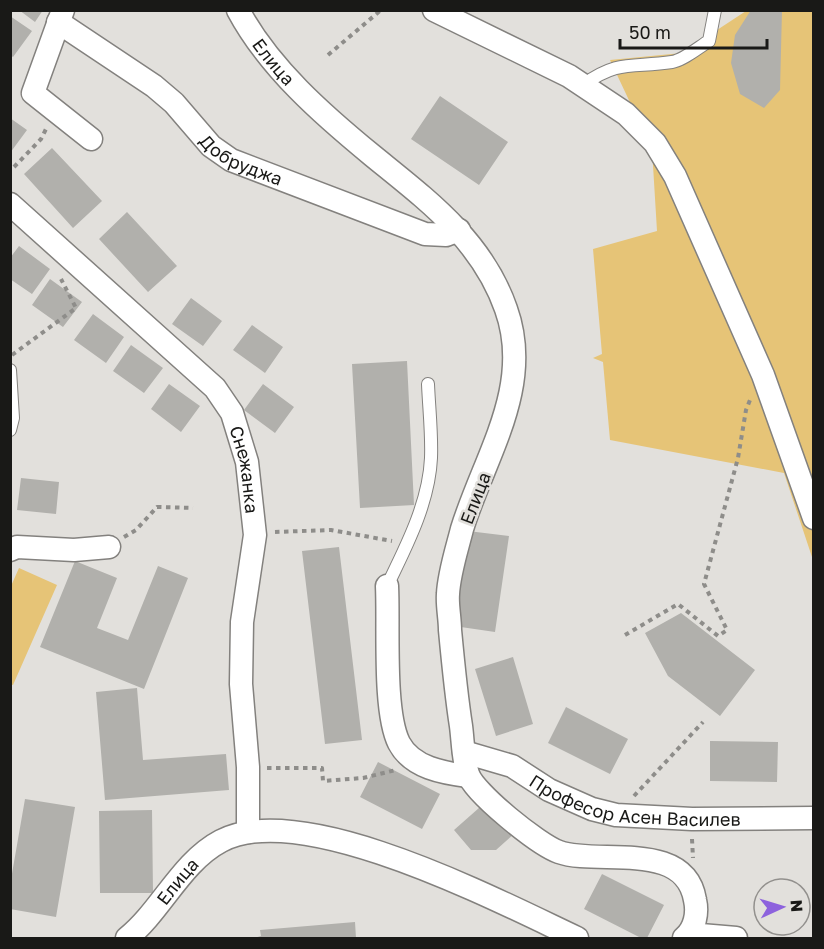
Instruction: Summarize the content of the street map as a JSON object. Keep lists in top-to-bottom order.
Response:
{
  "streets": {
    "street": [
      "Елица",
      "Добруджа",
      "Снежанка",
      "Професор Асен Василев"
    ]
  },
  "crossings": [
    ["Елица", "Добруджа"],
    ["Елица", "Снежанка"],
    ["Елица", "Професор Асен Василев"]
  ],
  "scale_bar": "50 m",
  "north": "right"
}
